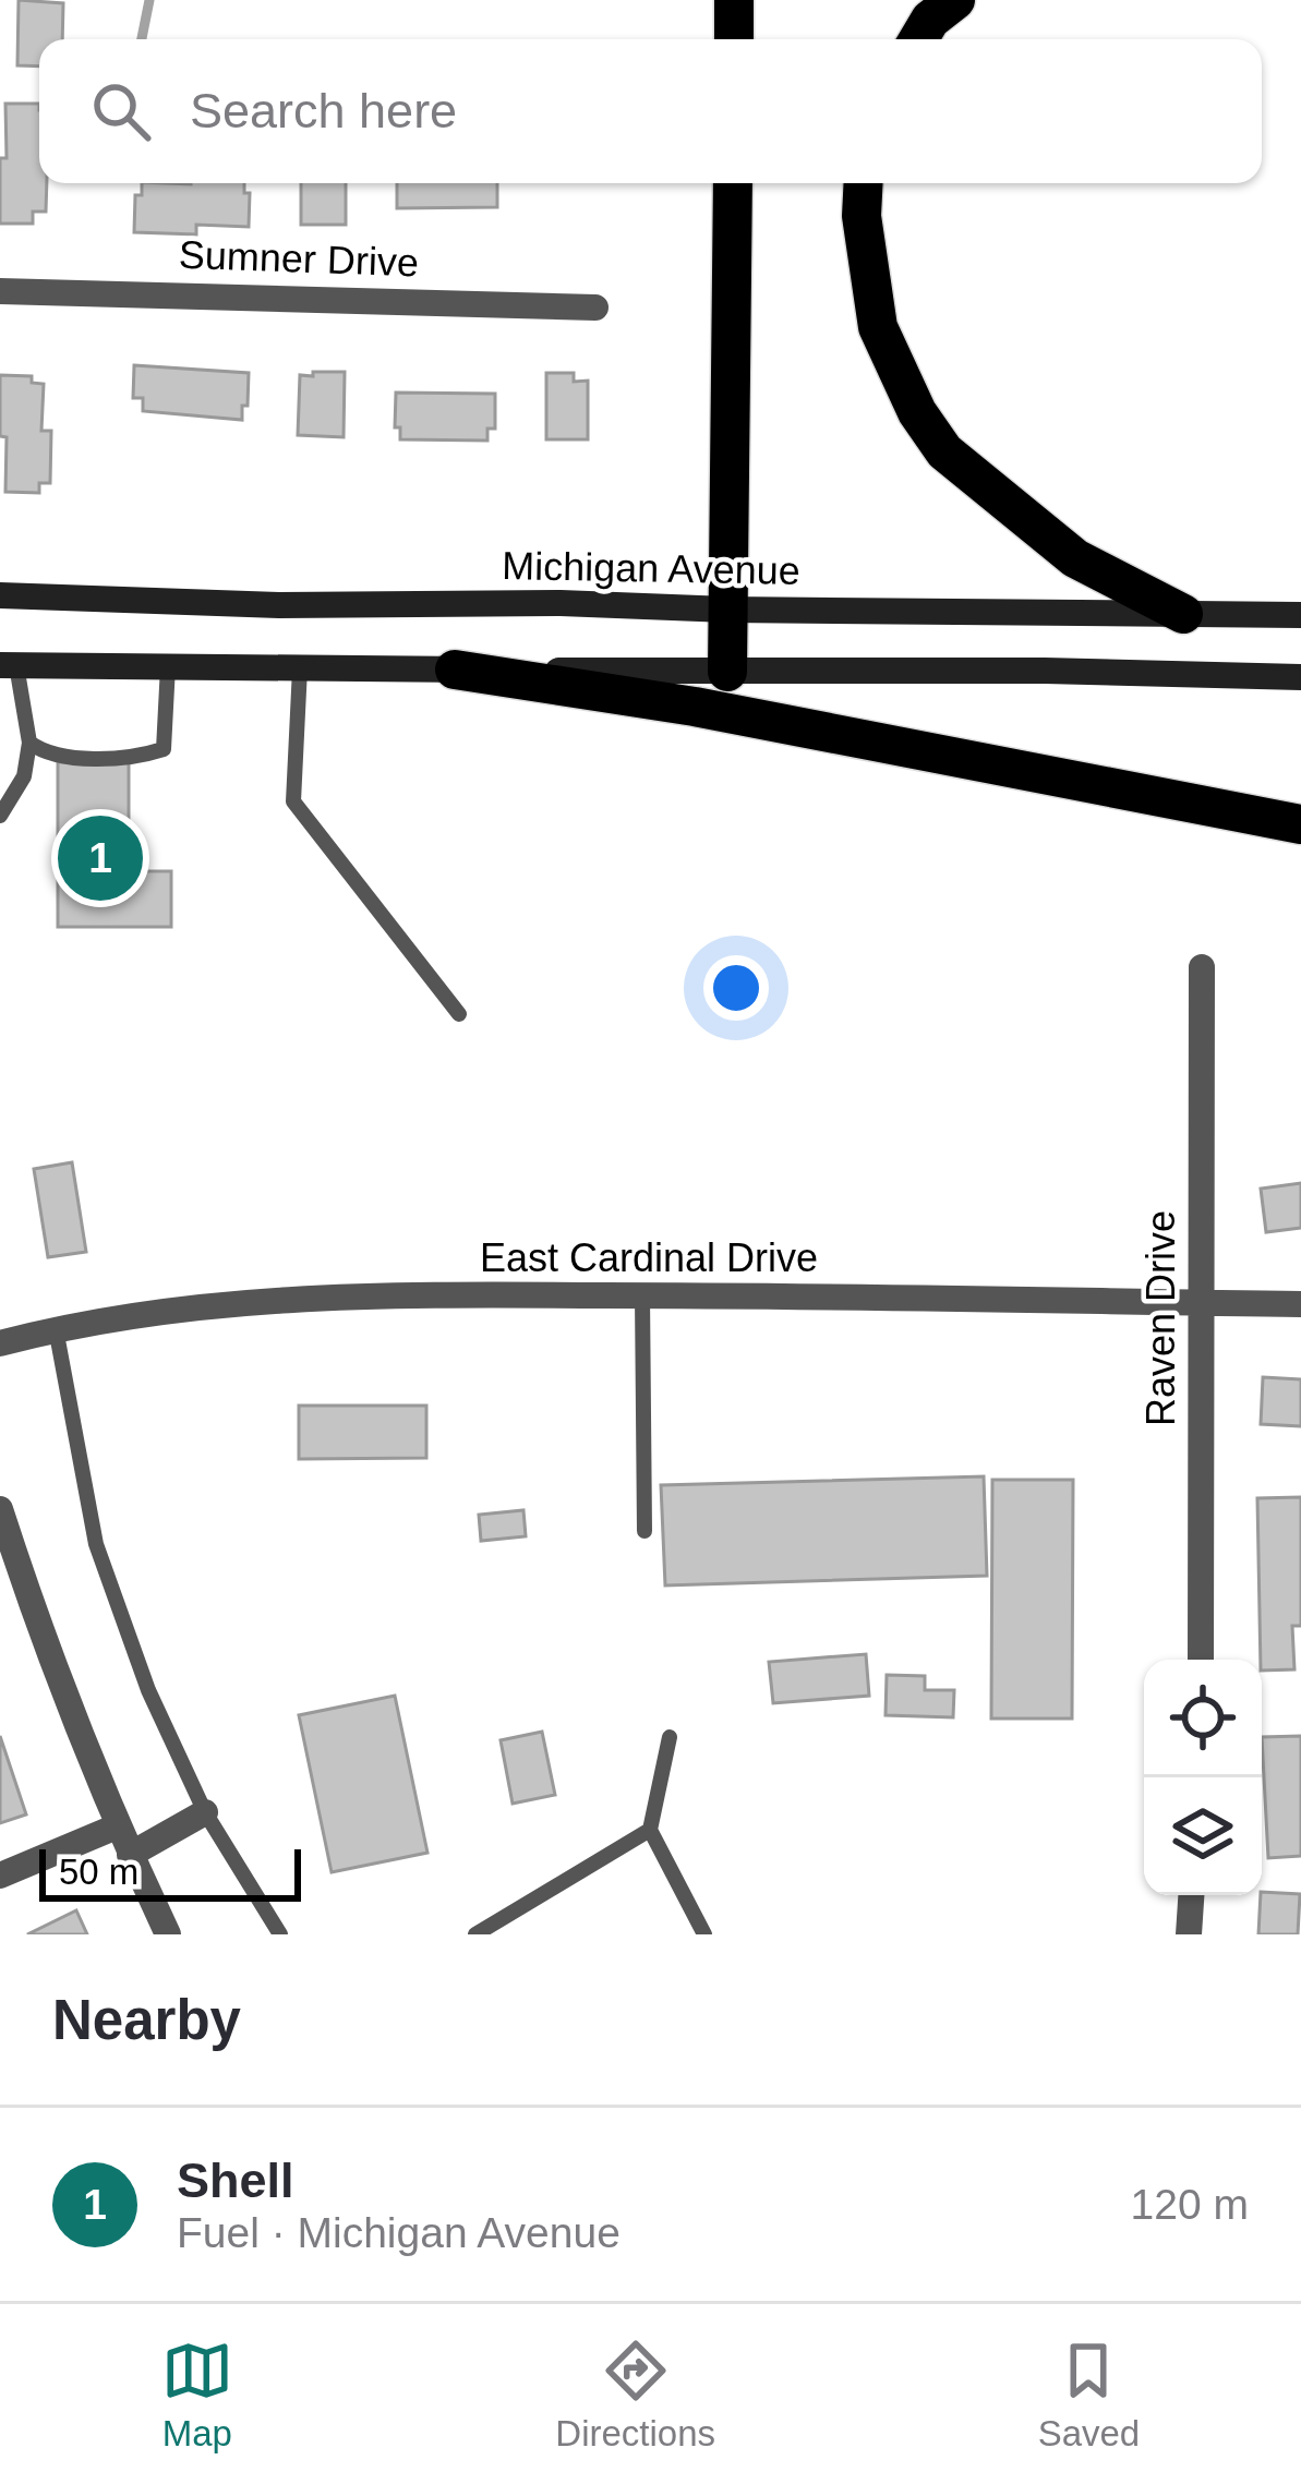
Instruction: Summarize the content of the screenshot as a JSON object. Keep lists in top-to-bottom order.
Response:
{
  "streets": {
    "main road": ["Michigan Avenue"],
    "street": ["Sumner Drive", "East Cardinal Drive", "Raven Drive"]
  },
  "crossings": [
    ["East Cardinal Drive", "Raven Drive"]
  ],
  "scale_bar": "50 m",
  "page": {
    "search": "Search here",
    "pins": "1",
    "scale": "50 m",
    "heading": "Nearby",
    "list": [
      {
        "mark": "1",
        "name": "Shell",
        "note": "Fuel · Michigan Avenue",
        "value": "120 m"
      }
    ],
    "nav": ["Map", "Directions", "Saved"]
  }
}
